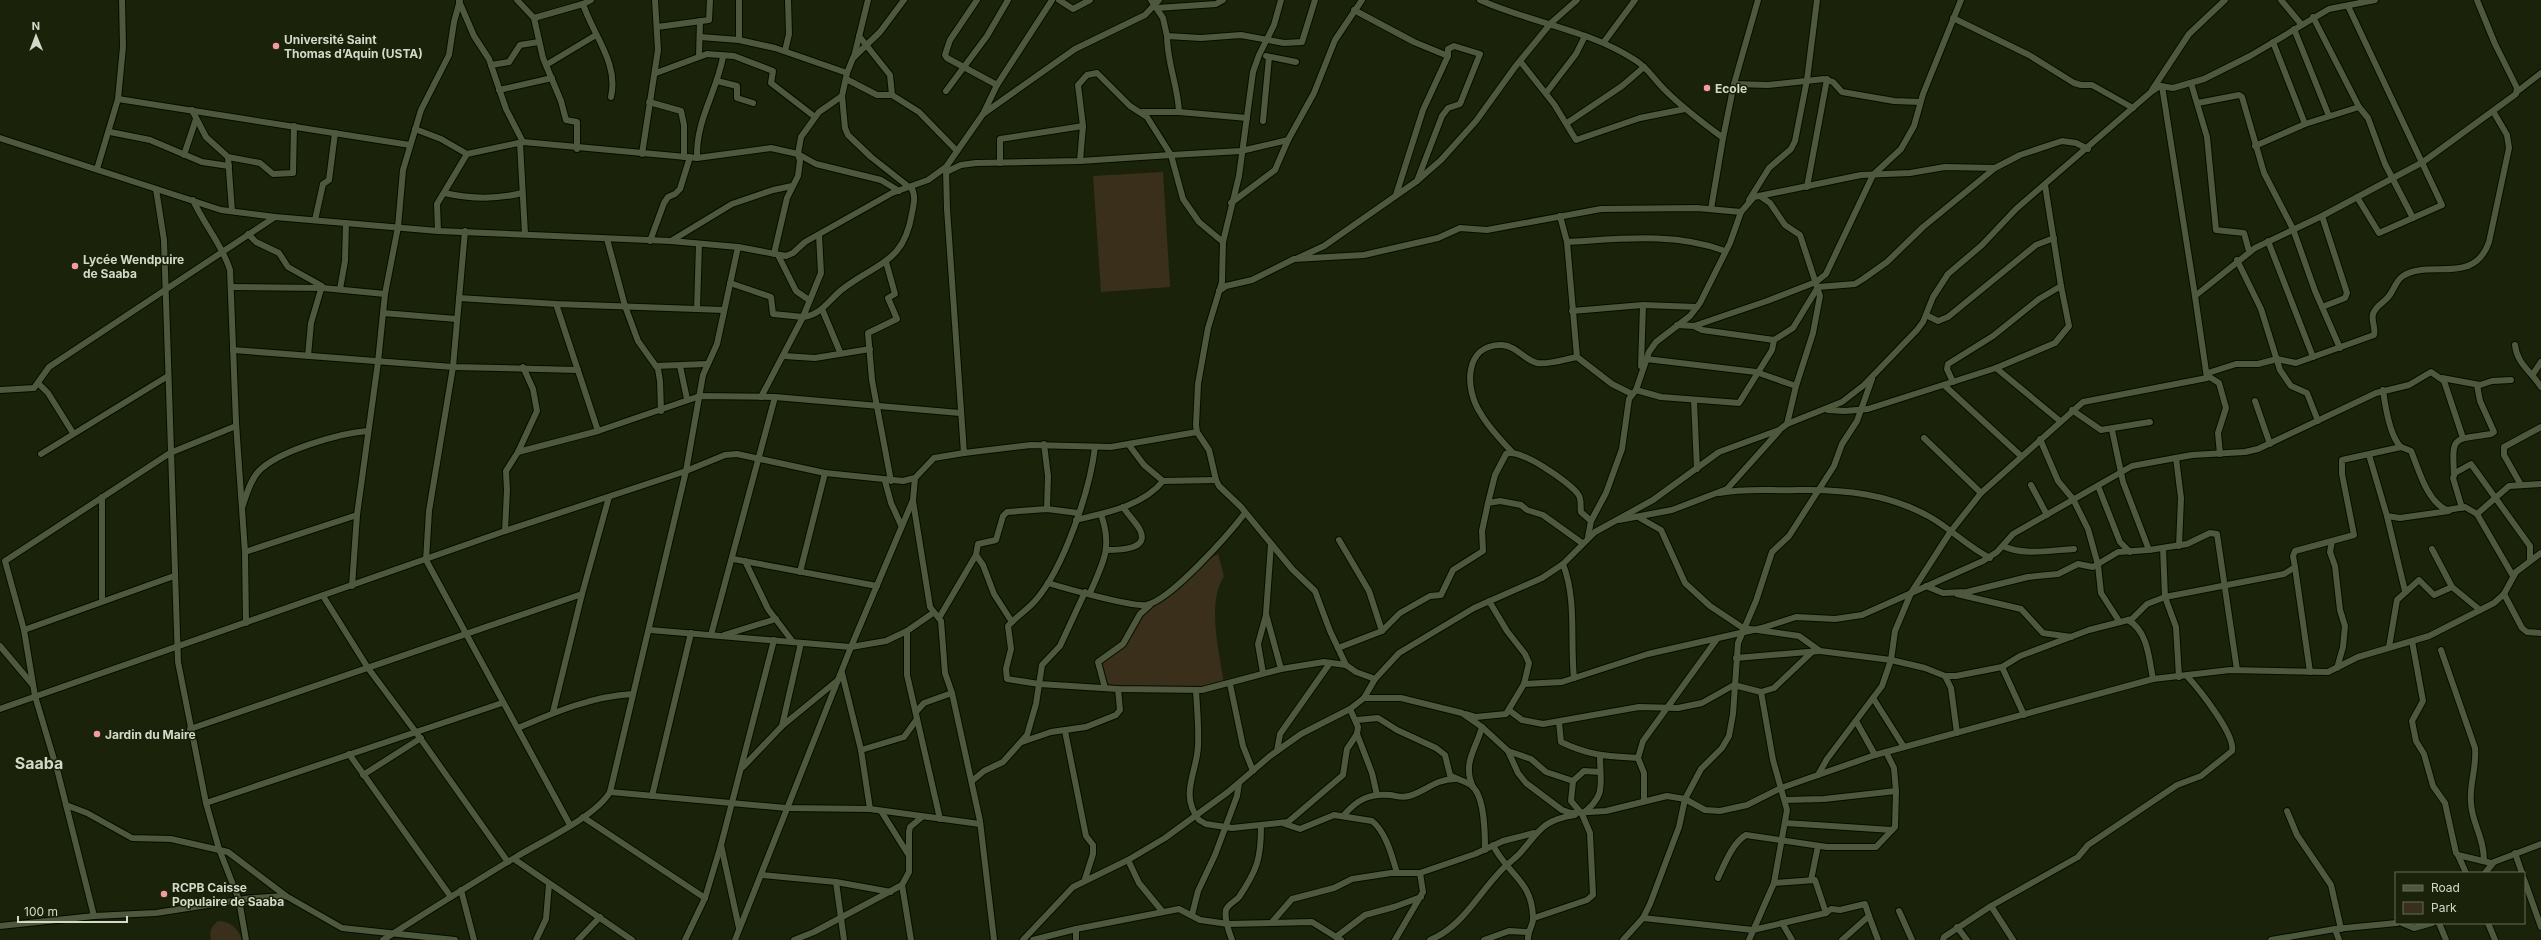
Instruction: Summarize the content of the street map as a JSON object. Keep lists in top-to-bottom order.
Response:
{
  "districts": ["Saaba"],
  "places": [
    "Université Saint Thomas d’Aquin (USTA)",
    "Ecole",
    "Lycée Wendpuire de Saaba",
    "Jardin du Maire",
    "RCPB Caisse Populaire de Saaba"
  ],
  "legend": ["Road", "Park"],
  "scale_bar": "100 m",
  "north": "top"
}
